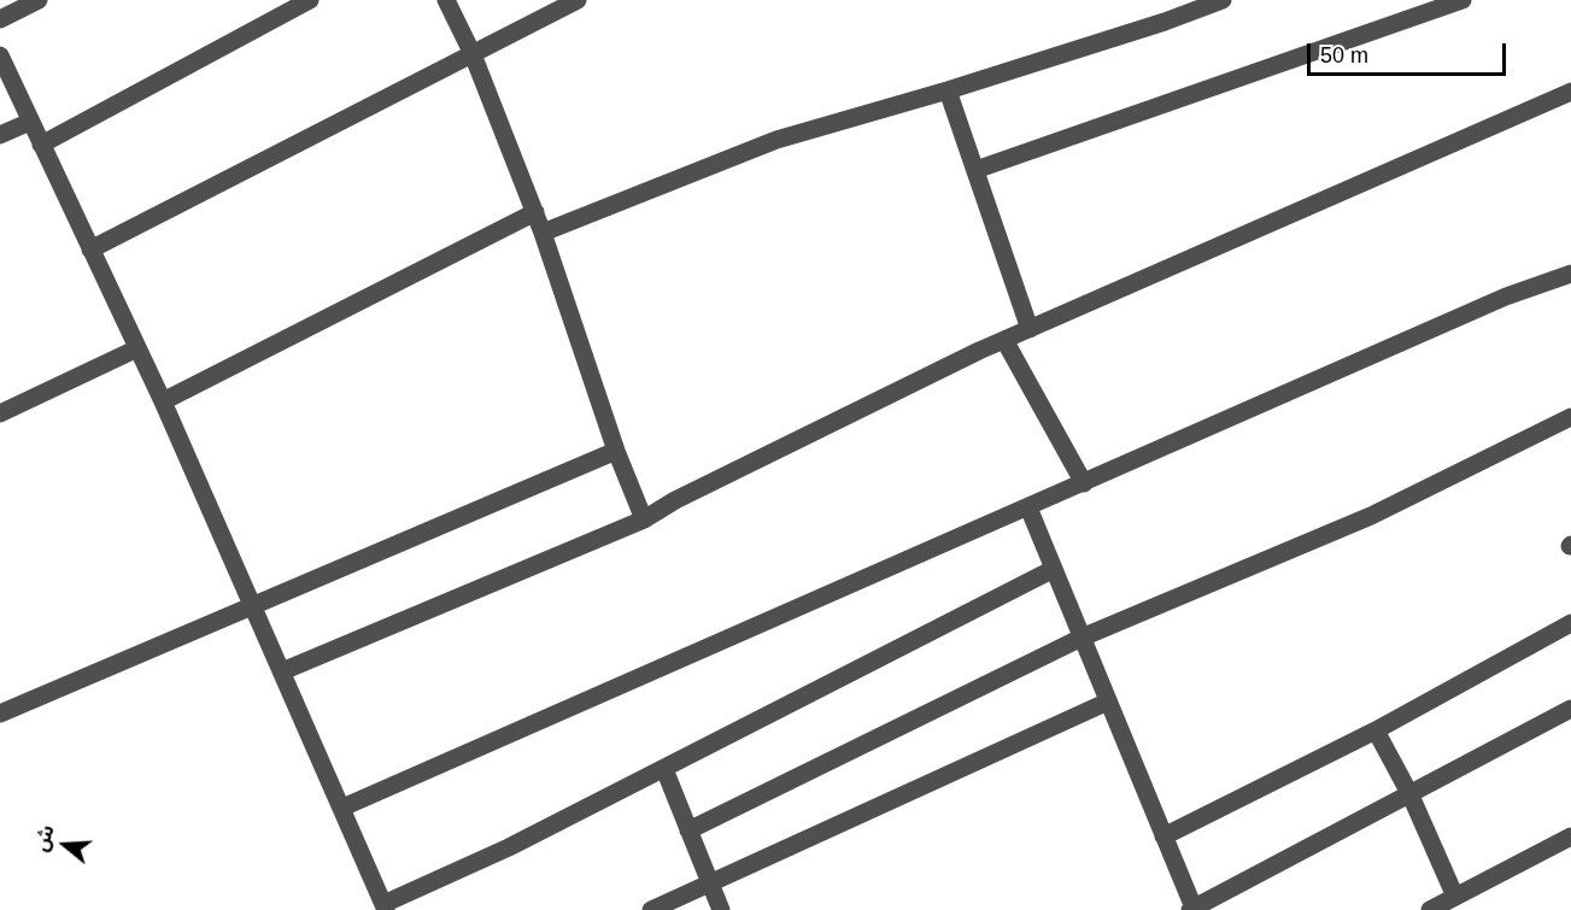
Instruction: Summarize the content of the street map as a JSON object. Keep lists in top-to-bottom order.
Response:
{
  "scale_bar": "50 m",
  "north": "left"
}
